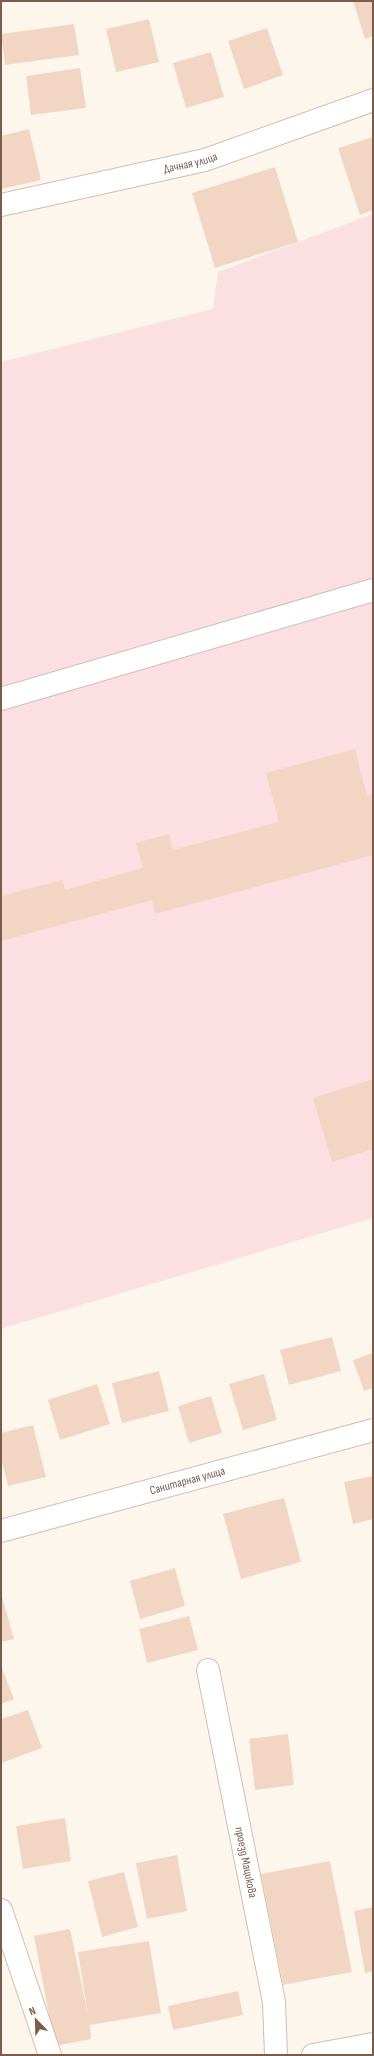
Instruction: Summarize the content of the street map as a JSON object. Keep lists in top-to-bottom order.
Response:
{
  "streets": {
    "street": ["Дачная улица", "Санитарная улица", "проезд Мацикова"]
  },
  "north": "top left"
}
